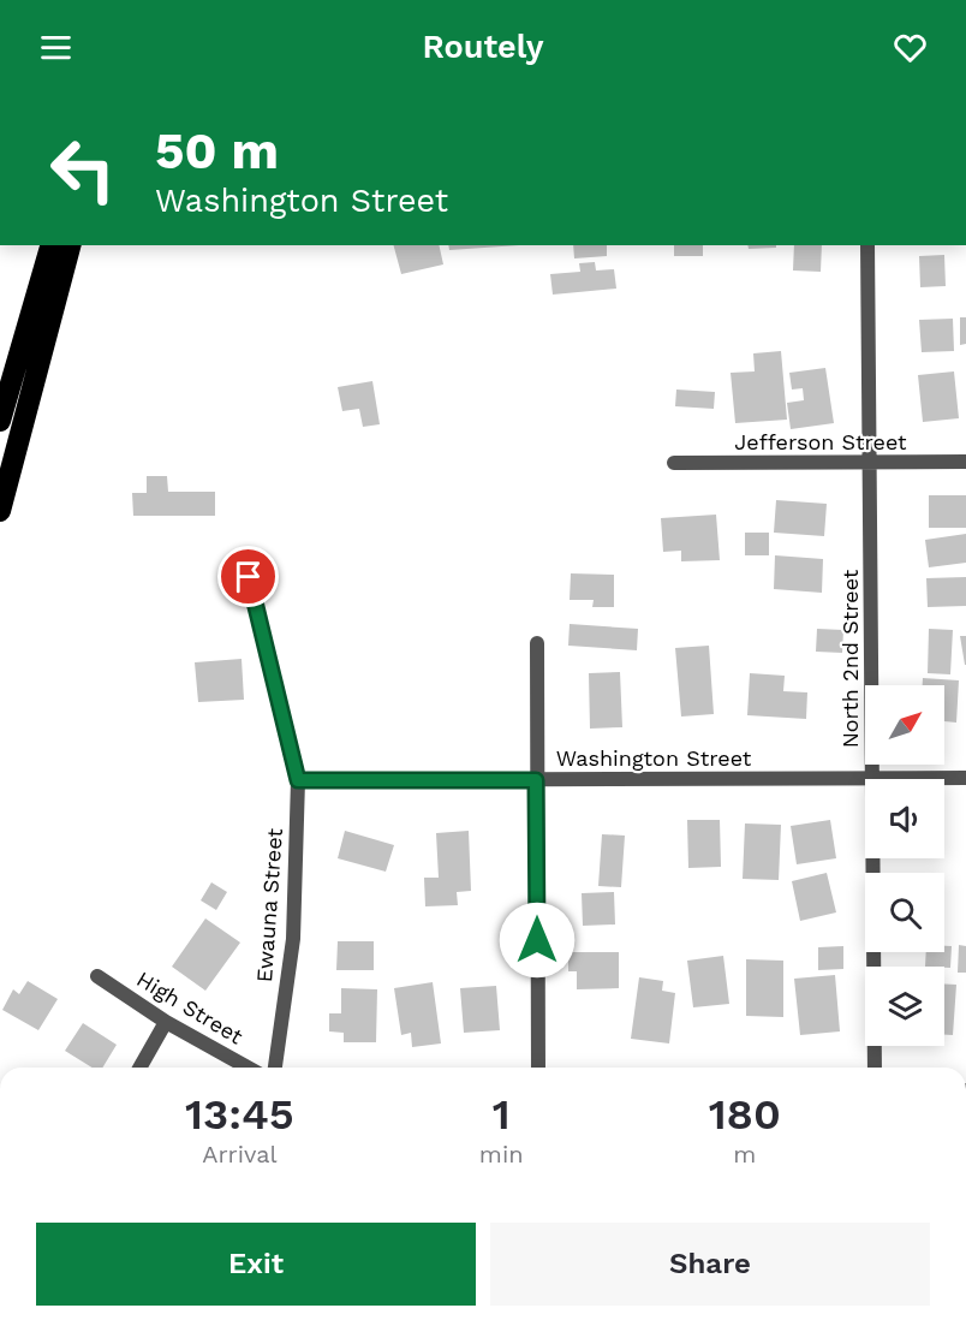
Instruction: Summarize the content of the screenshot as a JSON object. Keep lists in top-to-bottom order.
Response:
{
  "streets": {
    "street": [
      "Jefferson Street",
      "North 2nd Street",
      "Washington Street",
      "Ewauna Street",
      "High Street"
    ]
  },
  "crossings": [
    ["Jefferson Street", "North 2nd Street"],
    ["North 2nd Street", "Washington Street"],
    ["Washington Street", "Ewauna Street"]
  ],
  "north": "top right",
  "page": {
    "header": "Routely",
    "turn": ["50 m", "Washington Street"],
    "eta": [
      "13:45",
      "Arrival",
      "1",
      "min",
      "180",
      "m"
    ],
    "buttons": ["Exit", "Share"]
  }
}
